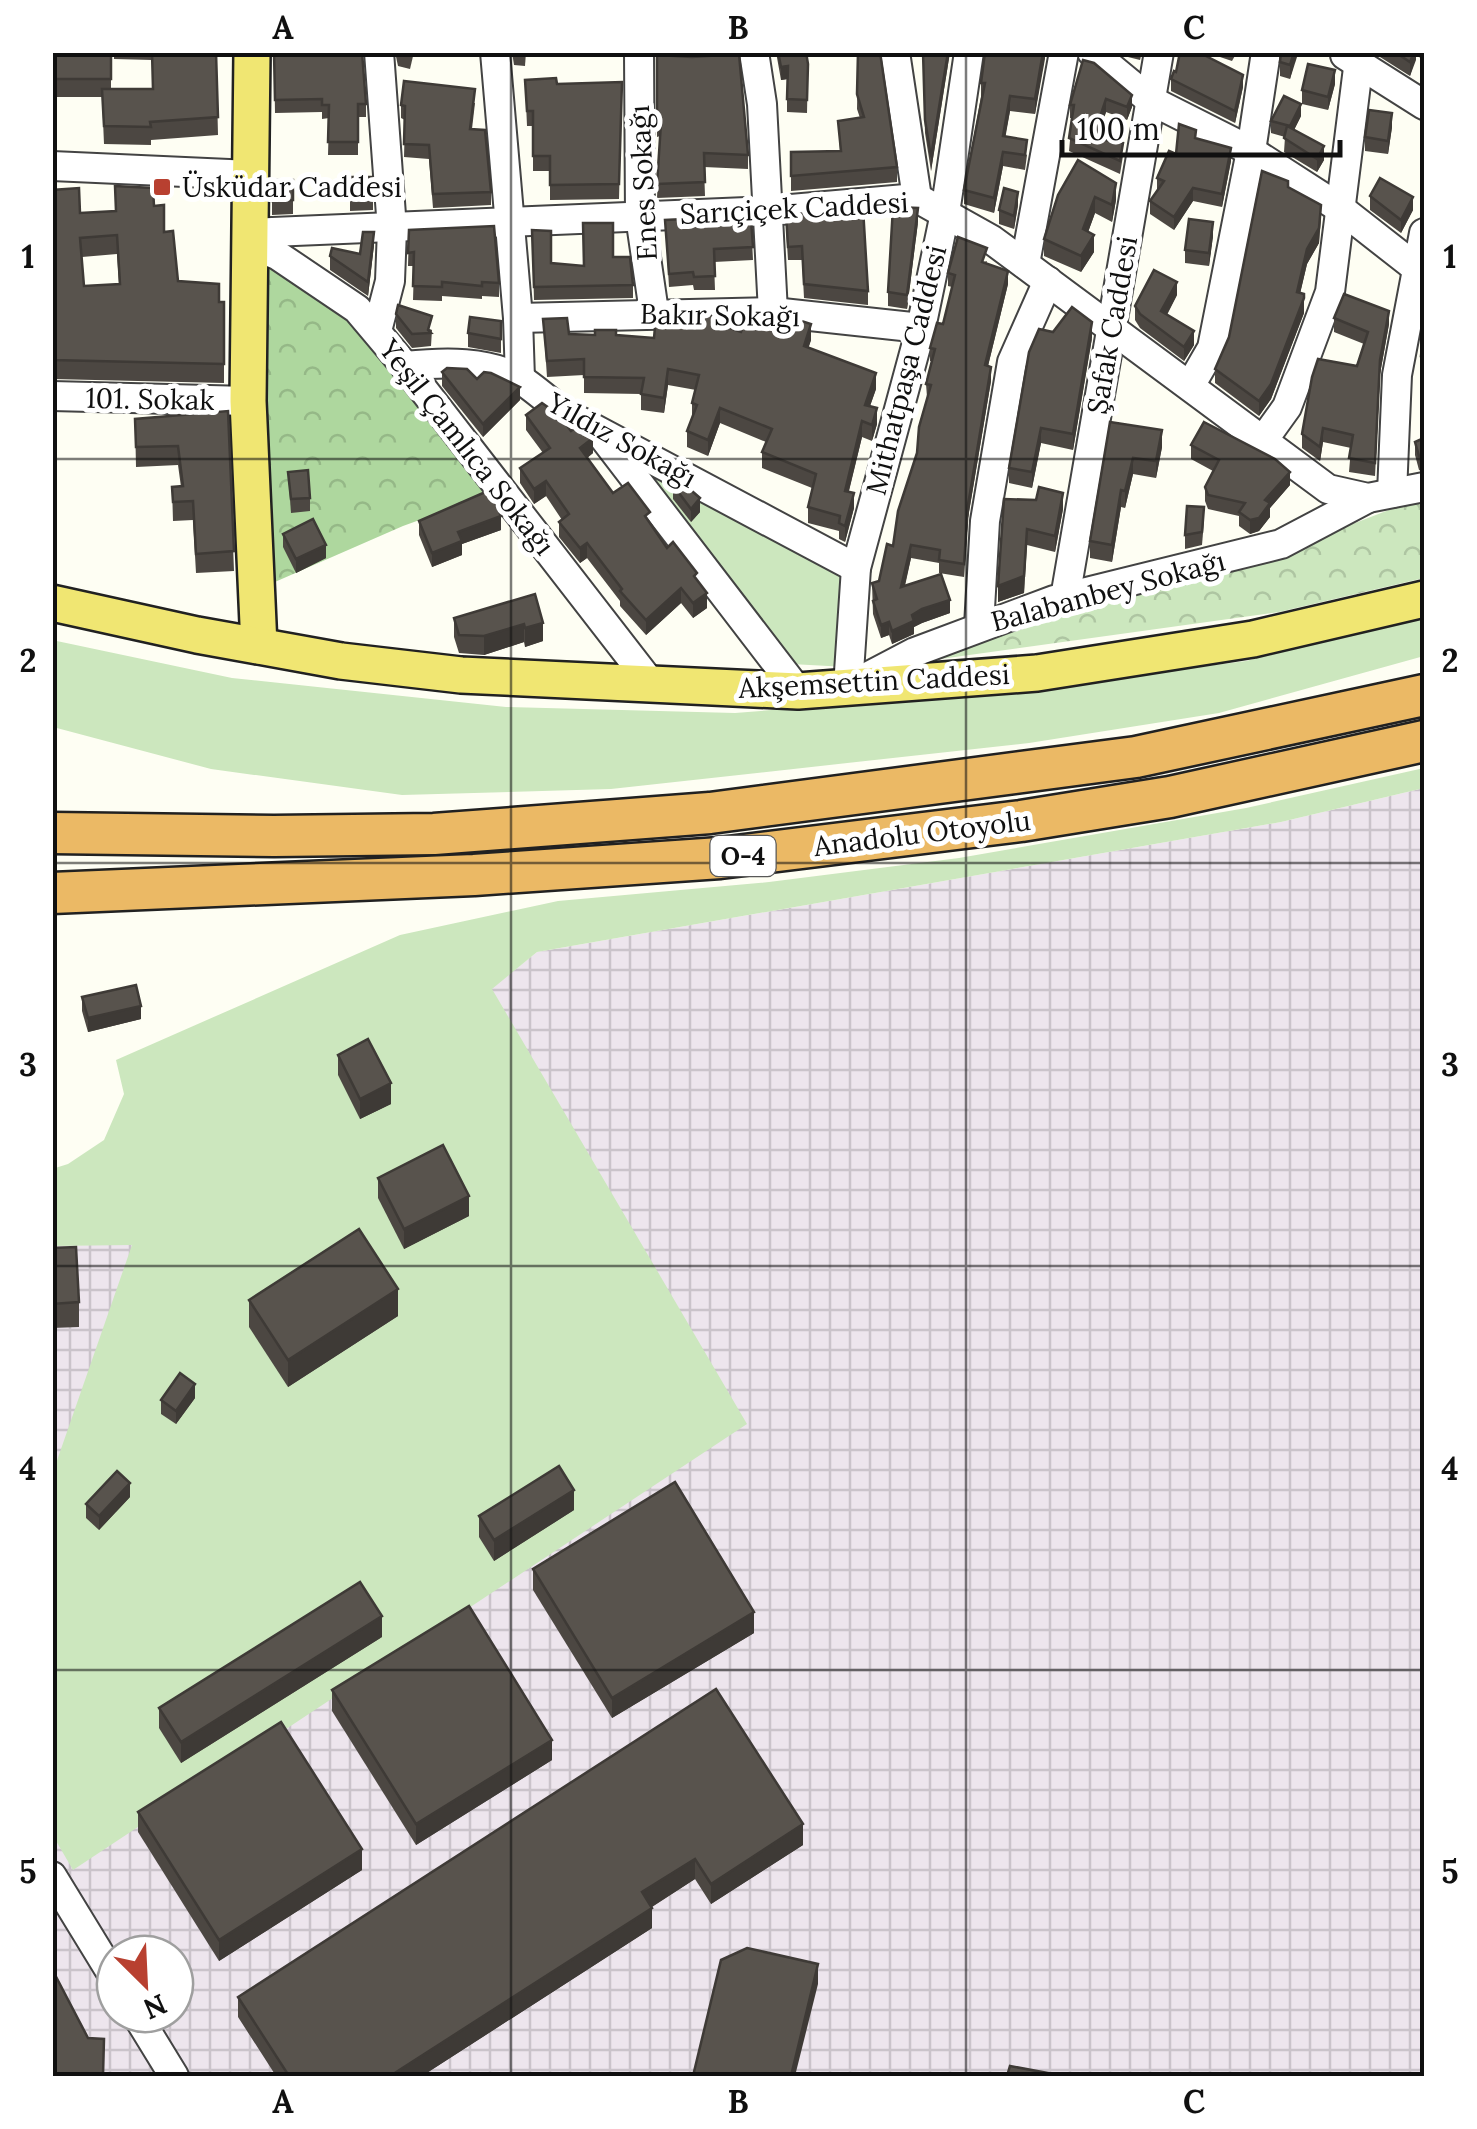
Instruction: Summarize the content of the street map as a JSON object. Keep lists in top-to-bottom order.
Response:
{
  "streets": {
    "highway": ["Anadolu Otoyolu", "O-4"],
    "main road": ["Akşemsettin Caddesi"],
    "street": [
      "Enes Sokağı",
      "Sarıçiçek Caddesi",
      "Bakır Sokağı",
      "Şafak Caddesi",
      "Mithatpaşa Caddesi",
      "101. Sokak",
      "Yıldız Sokağı",
      "Yeşil Çamlıca Sokağı",
      "Balabanbey Sokağı"
    ]
  },
  "crossings": [
    ["Enes Sokağı", "Sarıçiçek Caddesi"],
    ["Enes Sokağı", "Bakır Sokağı"],
    ["Sarıçiçek Caddesi", "Şafak Caddesi"],
    ["Sarıçiçek Caddesi", "Mithatpaşa Caddesi"],
    ["Sarıçiçek Caddesi", "Yıldız Sokağı"],
    ["Sarıçiçek Caddesi", "Yeşil Çamlıca Sokağı"],
    ["Sarıçiçek Caddesi", "Balabanbey Sokağı"],
    ["Bakır Sokağı", "Mithatpaşa Caddesi"],
    ["Bakır Sokağı", "Yıldız Sokağı"],
    ["Şafak Caddesi", "Balabanbey Sokağı"],
    ["Mithatpaşa Caddesi", "Yıldız Sokağı"],
    ["Mithatpaşa Caddesi", "Balabanbey Sokağı"],
    ["Mithatpaşa Caddesi", "Akşemsettin Caddesi"],
    ["Yeşil Çamlıca Sokağı", "Akşemsettin Caddesi"],
    ["Balabanbey Sokağı", "Akşemsettin Caddesi"]
  ],
  "places": {
    "transit": ["Üsküdar Caddesi"]
  },
  "scale_bar": "100 m",
  "north": "bottom right",
  "grid": {
    "columns": ["A", "B", "C"],
    "rows": [
      "1",
      "2",
      "3",
      "4",
      "5"
    ]
  }
}
